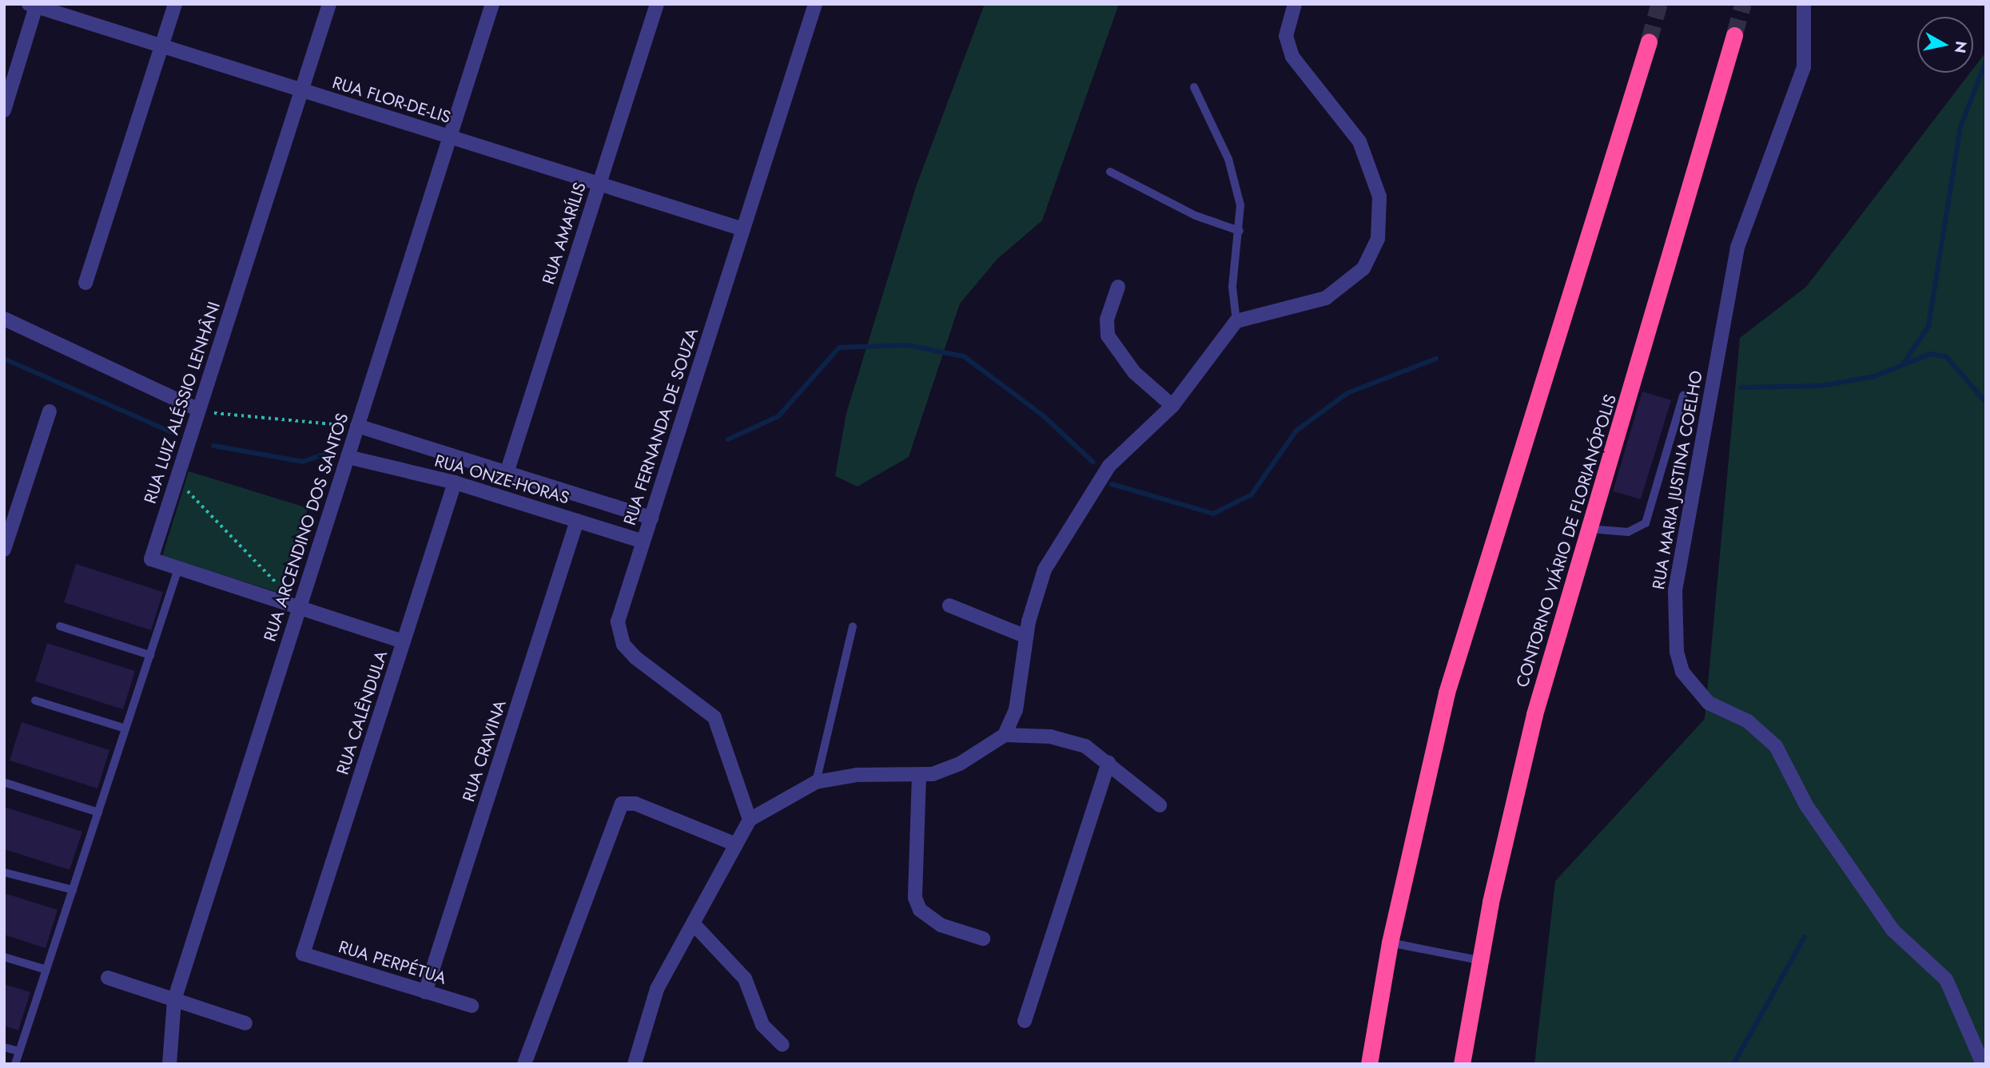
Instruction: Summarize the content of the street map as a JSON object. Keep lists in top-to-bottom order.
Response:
{
  "streets": {
    "highway": ["CONTORNO VIÁRIO DE FLORIANÓPOLIS"],
    "street": [
      "RUA FLOR-DE-LIS",
      "RUA AMARÍLIS",
      "RUA LUIZ ALÉSSIO LENHÂNI",
      "RUA FERNANDA DE SOUZA",
      "RUA ONZE-HORAS",
      "RUA MARIA JUSTINA COELHO",
      "RUA ARCENDINO DOS SANTOS",
      "RUA CALÊNDULA",
      "RUA CRAVINA",
      "RUA PERPÉTUA"
    ]
  },
  "crossings": [
    ["RUA FLOR-DE-LIS", "RUA AMARÍLIS"],
    ["RUA FLOR-DE-LIS", "RUA LUIZ ALÉSSIO LENHÂNI"],
    ["RUA FLOR-DE-LIS", "RUA FERNANDA DE SOUZA"],
    ["RUA FLOR-DE-LIS", "RUA ARCENDINO DOS SANTOS"],
    ["RUA AMARÍLIS", "RUA ONZE-HORAS"],
    ["RUA LUIZ ALÉSSIO LENHÂNI", "RUA ARCENDINO DOS SANTOS"],
    ["RUA LUIZ ALÉSSIO LENHÂNI", "RUA CALÊNDULA"],
    ["RUA FERNANDA DE SOUZA", "RUA ONZE-HORAS"],
    ["RUA ONZE-HORAS", "RUA ARCENDINO DOS SANTOS"],
    ["RUA ONZE-HORAS", "RUA CALÊNDULA"],
    ["RUA ONZE-HORAS", "RUA CRAVINA"],
    ["RUA CALÊNDULA", "RUA PERPÉTUA"],
    ["RUA CRAVINA", "RUA PERPÉTUA"]
  ],
  "north": "right"
}
